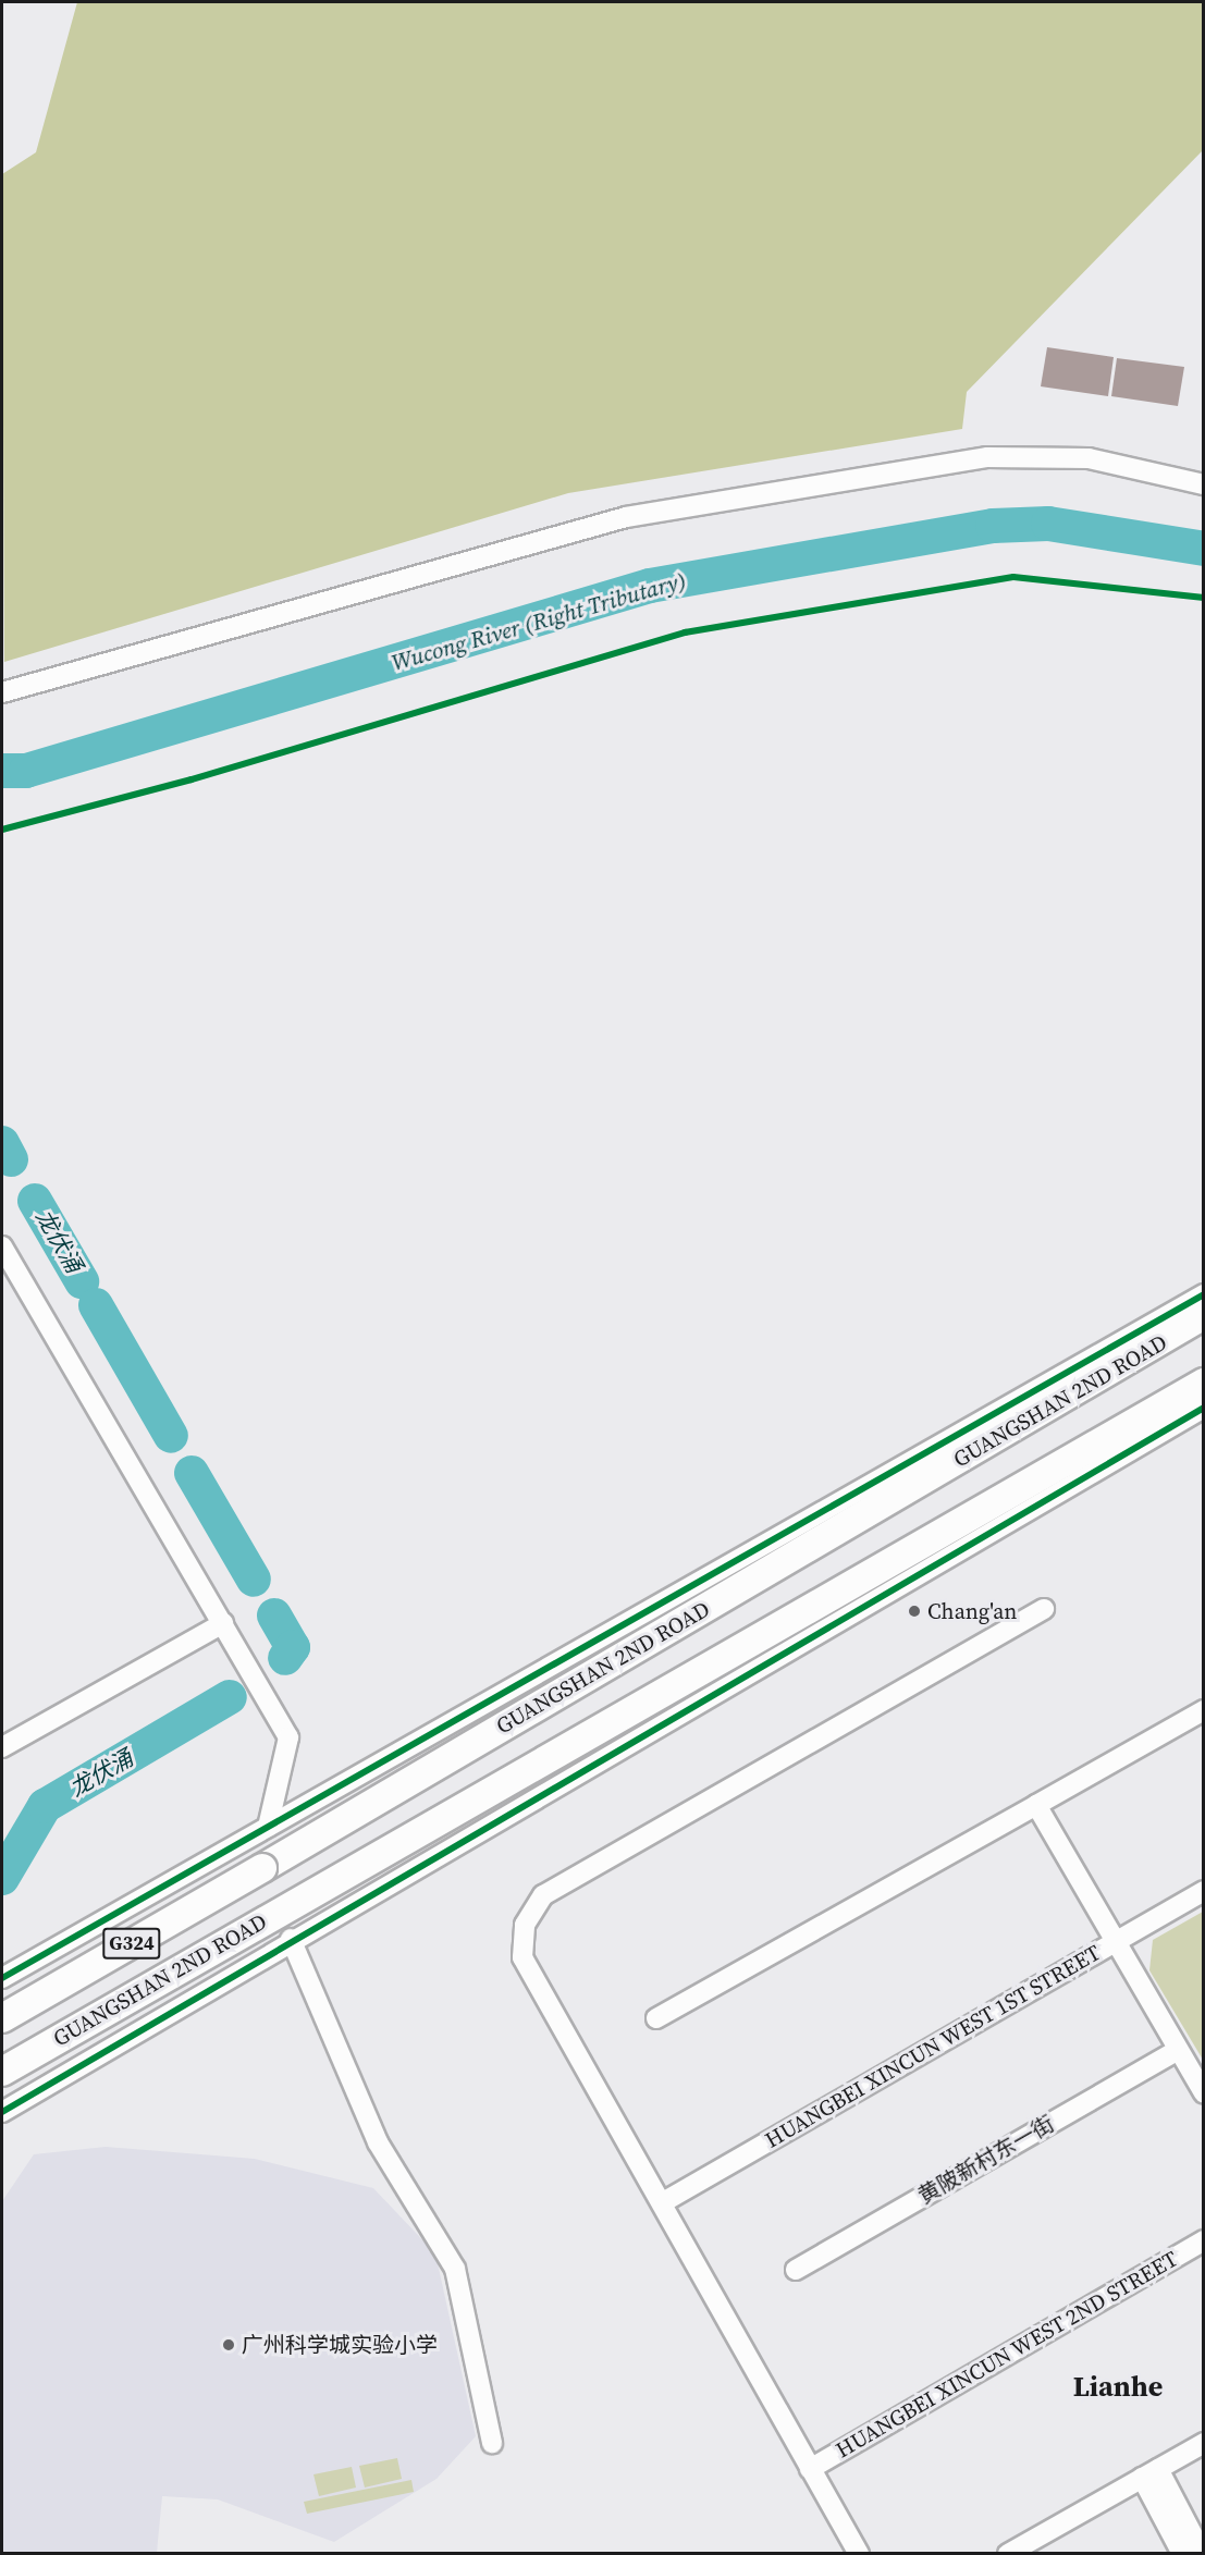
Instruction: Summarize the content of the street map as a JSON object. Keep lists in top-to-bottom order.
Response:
{
  "streets": {
    "highway": ["GUANGSHAN 2ND ROAD", "G324"],
    "street": ["HUANGBEI XINCUN WEST 1ST STREET", "黄陂新村东一街", "HUANGBEI XINCUN WEST 2ND STREET"]
  },
  "districts": ["Lianhe"],
  "water": ["Wucong River (Right Tributary)", "龙伏涌"],
  "places": ["Chang'an", "广州科学城实验小学"]
}
